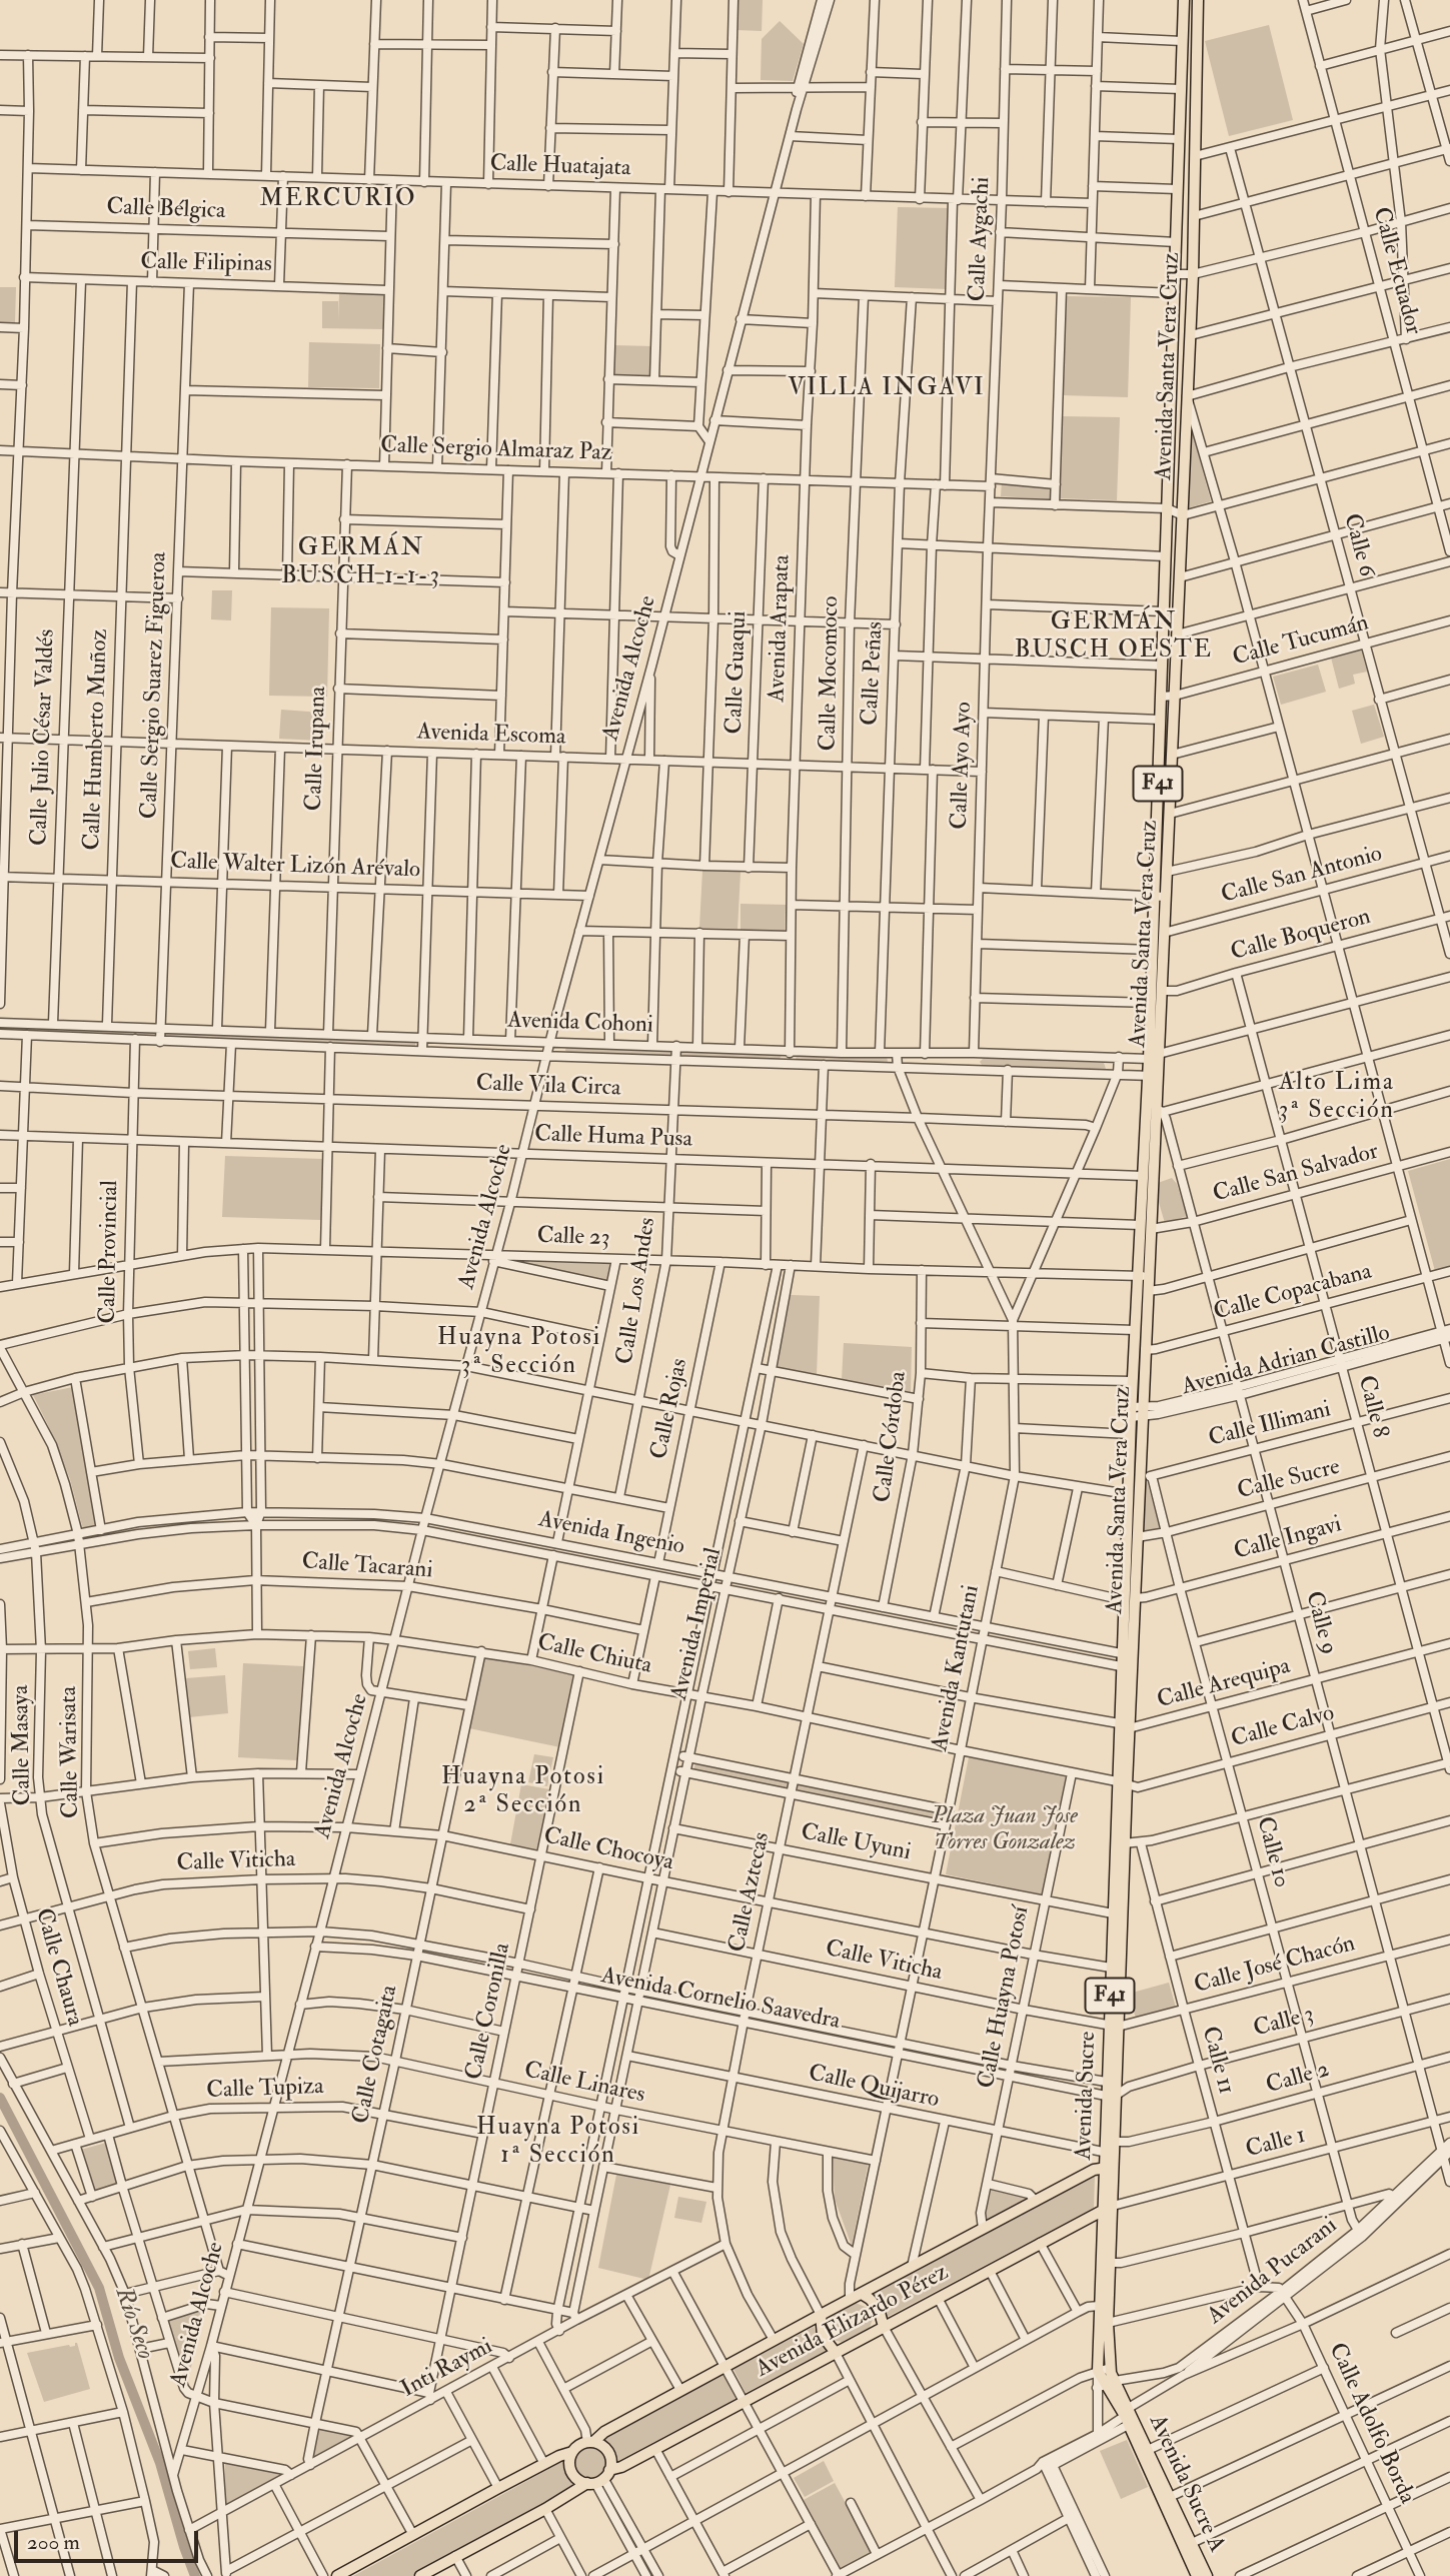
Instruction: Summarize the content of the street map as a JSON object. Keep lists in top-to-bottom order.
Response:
{
  "streets": {
    "main road": [
      "Avenida Santa Vera Cruz",
      "F41",
      "Avenida Sucre",
      "Avenida Elizardo Pérez",
      "Avenida Sucre A"
    ],
    "street": [
      "Calle Huatajata",
      "Calle Bélgica",
      "Calle Aygachi",
      "Calle Filipinas",
      "Calle Ecuador",
      "Calle Sergio Almaraz Paz",
      "Calle 6",
      "Avenida Arapata",
      "Calle Tucumán",
      "Avenida Alcoche",
      "Calle Guaqui",
      "Calle Mocomoco",
      "Calle Peñas",
      "Calle Sergio Suarez Figueroa",
      "Avenida Escoma",
      "Calle Julio César Valdés",
      "Calle Humberto Muñoz",
      "Calle Irupana",
      "Calle Ayo Ayo",
      "Calle Walter Lizón Arévalo",
      "Calle San Antonio",
      "Calle Boqueron",
      "Avenida Cohoni",
      "Calle Vila Circa",
      "Calle Huma Pusa",
      "Calle San Salvador",
      "Calle 23",
      "Calle Provincial",
      "Calle Los Andes",
      "Calle Copacabana",
      "Avenida Adrian Castillo",
      "Calle 8",
      "Calle Rojas",
      "Calle Illimani",
      "Calle Córdoba",
      "Calle Sucre",
      "Avenida Ingenio",
      "Calle Ingavi",
      "Calle Tacarani",
      "Calle 9",
      "Avenida Imperial",
      "Calle Chiuta",
      "Avenida Kantutani",
      "Calle Arequipa",
      "Calle Calvo",
      "Calle Masaya",
      "Calle Warisata",
      "Calle Uyuni",
      "Calle Chocoya",
      "Calle 10",
      "Calle Viticha",
      "Calle Aztecas",
      "Calle José Chacón",
      "Calle Chaura",
      "Calle Huayna Potosí",
      "Avenida Cornelio Saavedra",
      "Calle Coronilla",
      "Calle 3",
      "Calle Cotagaita",
      "Calle 11",
      "Calle 2",
      "Calle Linares",
      "Calle Quijarro",
      "Calle Tupiza",
      "Calle 1",
      "Avenida Pucarani",
      "Inti Raymi",
      "Calle Adolfo Borda"
    ]
  },
  "crossings": [
    ["Calle Huatajata", "Calle Aygachi"],
    ["Calle Huatajata", "Avenida Arapata"],
    ["Calle Huatajata", "Avenida Alcoche"],
    ["Calle Aygachi", "Calle Sergio Almaraz Paz"],
    ["Calle Aygachi", "Calle Ayo Ayo"],
    ["Calle Filipinas", "Calle Sergio Suarez Figueroa"],
    ["Calle Filipinas", "Calle Julio César Valdés"],
    ["Calle Filipinas", "Calle Humberto Muñoz"],
    ["Avenida Santa Vera Cruz", "Calle Tucumán"],
    ["Avenida Santa Vera Cruz", "Calle San Antonio"],
    ["Avenida Santa Vera Cruz", "Calle Boqueron"],
    ["Avenida Santa Vera Cruz", "Avenida Cohoni"],
    ["Avenida Santa Vera Cruz", "Calle Huma Pusa"],
    ["Avenida Santa Vera Cruz", "Calle San Salvador"],
    ["Avenida Santa Vera Cruz", "Calle 23"],
    ["Avenida Santa Vera Cruz", "Calle Copacabana"],
    ["Avenida Santa Vera Cruz", "Avenida Adrian Castillo"],
    ["Avenida Santa Vera Cruz", "Calle Illimani"],
    ["Avenida Santa Vera Cruz", "Calle Sucre"],
    ["Avenida Santa Vera Cruz", "Avenida Ingenio"],
    ["Avenida Santa Vera Cruz", "Calle Ingavi"],
    ["Avenida Santa Vera Cruz", "Calle 9"],
    ["Avenida Santa Vera Cruz", "Calle Chiuta"],
    ["Avenida Santa Vera Cruz", "Calle Arequipa"],
    ["Avenida Santa Vera Cruz", "Calle Calvo"],
    ["Avenida Santa Vera Cruz", "Avenida Sucre"],
    ["Calle Sergio Almaraz Paz", "Avenida Arapata"],
    ["Calle Sergio Almaraz Paz", "Avenida Alcoche"],
    ["Calle Sergio Almaraz Paz", "Calle Guaqui"],
    ["Calle Sergio Almaraz Paz", "Calle Mocomoco"],
    ["Calle Sergio Almaraz Paz", "Calle Peñas"],
    ["Calle Sergio Almaraz Paz", "Calle Sergio Suarez Figueroa"],
    ["Calle Sergio Almaraz Paz", "Calle Julio César Valdés"],
    ["Calle Sergio Almaraz Paz", "Calle Humberto Muñoz"],
    ["Calle Sergio Almaraz Paz", "Calle Irupana"],
    ["Calle Sergio Almaraz Paz", "Calle Ayo Ayo"],
    ["Calle 6", "Calle Tucumán"],
    ["Calle 6", "Calle San Antonio"],
    ["Calle 6", "Calle Boqueron"],
    ["Avenida Arapata", "Avenida Escoma"],
    ["Avenida Arapata", "Avenida Cohoni"],
    ["Avenida Alcoche", "Avenida Escoma"],
    ["Avenida Alcoche", "Calle Walter Lizón Arévalo"],
    ["Avenida Alcoche", "Avenida Cohoni"],
    ["Avenida Alcoche", "Calle Vila Circa"],
    ["Avenida Alcoche", "Calle Huma Pusa"],
    ["Avenida Alcoche", "Calle 23"],
    ["Avenida Alcoche", "Avenida Ingenio"],
    ["Avenida Alcoche", "Calle Tacarani"],
    ["Avenida Alcoche", "Calle Chiuta"],
    ["Avenida Alcoche", "Calle Chocoya"],
    ["Avenida Alcoche", "Calle Viticha"],
    ["Avenida Alcoche", "Avenida Cornelio Saavedra"],
    ["Avenida Alcoche", "Calle Linares"],
    ["Avenida Alcoche", "Calle Tupiza"],
    ["Calle Guaqui", "Avenida Escoma"],
    ["Calle Mocomoco", "Avenida Escoma"],
    ["Calle Mocomoco", "Avenida Cohoni"],
    ["Calle Peñas", "Avenida Escoma"],
    ["Calle Peñas", "Avenida Cohoni"],
    ["Calle Sergio Suarez Figueroa", "Avenida Escoma"],
    ["Calle Sergio Suarez Figueroa", "Calle Walter Lizón Arévalo"],
    ["Calle Sergio Suarez Figueroa", "Avenida Cohoni"],
    ["Avenida Escoma", "Calle Julio César Valdés"],
    ["Avenida Escoma", "Calle Humberto Muñoz"],
    ["Avenida Escoma", "Calle Irupana"],
    ["Avenida Escoma", "Calle Ayo Ayo"],
    ["Calle Julio César Valdés", "Calle Walter Lizón Arévalo"],
    ["Calle Julio César Valdés", "Avenida Cohoni"],
    ["Calle Humberto Muñoz", "Calle Walter Lizón Arévalo"],
    ["Calle Humberto Muñoz", "Avenida Cohoni"],
    ["Calle Irupana", "Calle Walter Lizón Arévalo"],
    ["Calle Irupana", "Avenida Cohoni"],
    ["Calle Ayo Ayo", "Avenida Cohoni"],
    ["F41", "Avenida Sucre"],
    ["F41", "Avenida Pucarani"],
    ["F41", "Avenida Sucre A"],
    ["Calle Boqueron", "Calle 8"],
    ["Avenida Cohoni", "Calle Provincial"],
    ["Avenida Cohoni", "Calle Los Andes"],
    ["Avenida Cohoni", "Avenida Kantutani"],
    ["Calle Vila Circa", "Calle Provincial"],
    ["Calle Vila Circa", "Calle Los Andes"],
    ["Calle Vila Circa", "Avenida Kantutani"],
    ["Calle Huma Pusa", "Calle Provincial"],
    ["Calle Huma Pusa", "Calle Los Andes"],
    ["Calle Huma Pusa", "Avenida Kantutani"],
    ["Calle San Salvador", "Calle 8"],
    ["Calle San Salvador", "Calle 9"],
    ["Calle San Salvador", "Avenida Kantutani"],
    ["Calle 23", "Calle Provincial"],
    ["Calle 23", "Calle Los Andes"],
    ["Calle 23", "Calle Rojas"],
    ["Calle 23", "Calle Córdoba"],
    ["Calle 23", "Avenida Imperial"],
    ["Calle 23", "Avenida Kantutani"],
    ["Calle Copacabana", "Calle 8"],
    ["Calle Copacabana", "Calle 9"],
    ["Avenida Adrian Castillo", "Calle 8"],
    ["Avenida Adrian Castillo", "Calle 9"],
    ["Calle 8", "Calle Illimani"],
    ["Calle 8", "Calle Sucre"],
    ["Calle 8", "Calle Ingavi"],
    ["Calle 8", "Calle Arequipa"],
    ["Calle 8", "Calle Calvo"],
    ["Calle Rojas", "Avenida Ingenio"],
    ["Calle Illimani", "Calle 9"],
    ["Calle Illimani", "Calle 10"],
    ["Calle Córdoba", "Avenida Ingenio"],
    ["Calle Sucre", "Calle 9"],
    ["Calle Sucre", "Calle 10"],
    ["Avenida Ingenio", "Avenida Imperial"],
    ["Avenida Ingenio", "Avenida Kantutani"],
    ["Avenida Ingenio", "Calle Masaya"],
    ["Avenida Ingenio", "Calle Warisata"],
    ["Avenida Ingenio", "Calle Aztecas"],
    ["Calle Ingavi", "Calle 9"],
    ["Calle Ingavi", "Calle 10"],
    ["Calle Tacarani", "Calle Warisata"],
    ["Calle 9", "Calle Arequipa"],
    ["Calle 9", "Calle Calvo"],
    ["Calle 9", "Calle José Chacón"],
    ["Calle 9", "Calle 3"],
    ["Calle 9", "Calle 2"],
    ["Calle 9", "Calle 1"],
    ["Calle 9", "Avenida Pucarani"],
    ["Avenida Imperial", "Calle Chiuta"],
    ["Avenida Imperial", "Calle Uyuni"],
    ["Avenida Imperial", "Calle Chocoya"],
    ["Avenida Imperial", "Calle Viticha"],
    ["Avenida Imperial", "Avenida Cornelio Saavedra"],
    ["Avenida Imperial", "Calle Linares"],
    ["Avenida Imperial", "Calle Quijarro"],
    ["Avenida Imperial", "Inti Raymi"],
    ["Calle Chiuta", "Avenida Kantutani"],
    ["Calle Chiuta", "Calle Calvo"],
    ["Calle Chiuta", "Calle Masaya"],
    ["Calle Chiuta", "Calle Warisata"],
    ["Calle Chiuta", "Calle Aztecas"],
    ["Calle Chiuta", "Calle Huayna Potosí"],
    ["Calle Chiuta", "Calle Coronilla"],
    ["Calle Chiuta", "Calle Cotagaita"],
    ["Calle Chiuta", "Avenida Sucre"],
    ["Avenida Kantutani", "Calle Uyuni"],
    ["Avenida Kantutani", "Calle Chocoya"],
    ["Avenida Kantutani", "Calle Viticha"],
    ["Avenida Kantutani", "Avenida Cornelio Saavedra"],
    ["Avenida Kantutani", "Calle Linares"],
    ["Avenida Kantutani", "Calle Quijarro"],
    ["Avenida Kantutani", "Avenida Elizardo Pérez"],
    ["Calle Arequipa", "Calle 10"],
    ["Calle Calvo", "Calle 10"],
    ["Calle Calvo", "Avenida Sucre"],
    ["Calle Masaya", "Calle Viticha"],
    ["Calle Masaya", "Calle Tupiza"],
    ["Calle Warisata", "Calle Chocoya"],
    ["Calle Warisata", "Calle Viticha"],
    ["Calle Warisata", "Avenida Cornelio Saavedra"],
    ["Calle Warisata", "Calle Linares"],
    ["Calle Warisata", "Calle Tupiza"],
    ["Calle Uyuni", "Calle Aztecas"],
    ["Calle Uyuni", "Calle Huayna Potosí"],
    ["Calle Uyuni", "Avenida Sucre"],
    ["Calle Chocoya", "Calle Aztecas"],
    ["Calle Chocoya", "Calle Huayna Potosí"],
    ["Calle Chocoya", "Calle Coronilla"],
    ["Calle Chocoya", "Calle Cotagaita"],
    ["Calle Chocoya", "Avenida Sucre"],
    ["Calle 10", "Calle José Chacón"],
    ["Calle 10", "Calle 3"],
    ["Calle 10", "Calle 2"],
    ["Calle 10", "Calle 1"],
    ["Calle 10", "Avenida Pucarani"],
    ["Calle Viticha", "Calle Aztecas"],
    ["Calle Viticha", "Calle José Chacón"],
    ["Calle Viticha", "Calle Chaura"],
    ["Calle Viticha", "Calle Huayna Potosí"],
    ["Calle Viticha", "Calle Coronilla"],
    ["Calle Viticha", "Calle Cotagaita"],
    ["Calle Viticha", "Avenida Sucre"],
    ["Calle Aztecas", "Avenida Cornelio Saavedra"],
    ["Calle Aztecas", "Calle Linares"],
    ["Calle Aztecas", "Calle Quijarro"],
    ["Calle Aztecas", "Avenida Elizardo Pérez"],
    ["Calle Aztecas", "Inti Raymi"],
    ["Calle José Chacón", "Calle 11"],
    ["Calle José Chacón", "Avenida Sucre"],
    ["Calle Chaura", "Calle Tupiza"],
    ["Calle Huayna Potosí", "Avenida Cornelio Saavedra"],
    ["Calle Huayna Potosí", "Calle Quijarro"],
    ["Calle Huayna Potosí", "Avenida Elizardo Pérez"],
    ["Avenida Cornelio Saavedra", "Calle Coronilla"],
    ["Avenida Cornelio Saavedra", "Calle 3"],
    ["Avenida Cornelio Saavedra", "Calle Cotagaita"],
    ["Avenida Cornelio Saavedra", "Avenida Sucre"],
    ["Calle Coronilla", "Calle Linares"],
    ["Calle Coronilla", "Calle Tupiza"],
    ["Calle Coronilla", "Inti Raymi"],
    ["Calle 3", "Calle 11"],
    ["Calle 3", "Avenida Sucre"],
    ["Calle Cotagaita", "Calle Linares"],
    ["Calle Cotagaita", "Calle Tupiza"],
    ["Calle Cotagaita", "Inti Raymi"],
    ["Calle 11", "Calle 2"],
    ["Calle 11", "Calle 1"],
    ["Calle 2", "Avenida Sucre"],
    ["Calle Quijarro", "Avenida Sucre"],
    ["Avenida Sucre", "Calle 1"],
    ["Avenida Sucre", "Avenida Elizardo Pérez"],
    ["Calle 1", "Avenida Elizardo Pérez"],
    ["Avenida Pucarani", "Calle Adolfo Borda"]
  ],
  "districts": [
    "MERCURIO",
    "VILLA INGAVI",
    "GERMÁN BUSCH 1-1-3",
    "GERMÁN BUSCH OESTE",
    "Alto Lima 3ª Sección",
    "Huayna Potosi 3ª Sección",
    "Huayna Potosi 2ª Sección",
    "Huayna Potosi 1ª Sección"
  ],
  "water": ["Río Seco"],
  "parks": ["Plaza Juan Jose Torres Gonzalez"],
  "scale_bar": "200 m"
}
